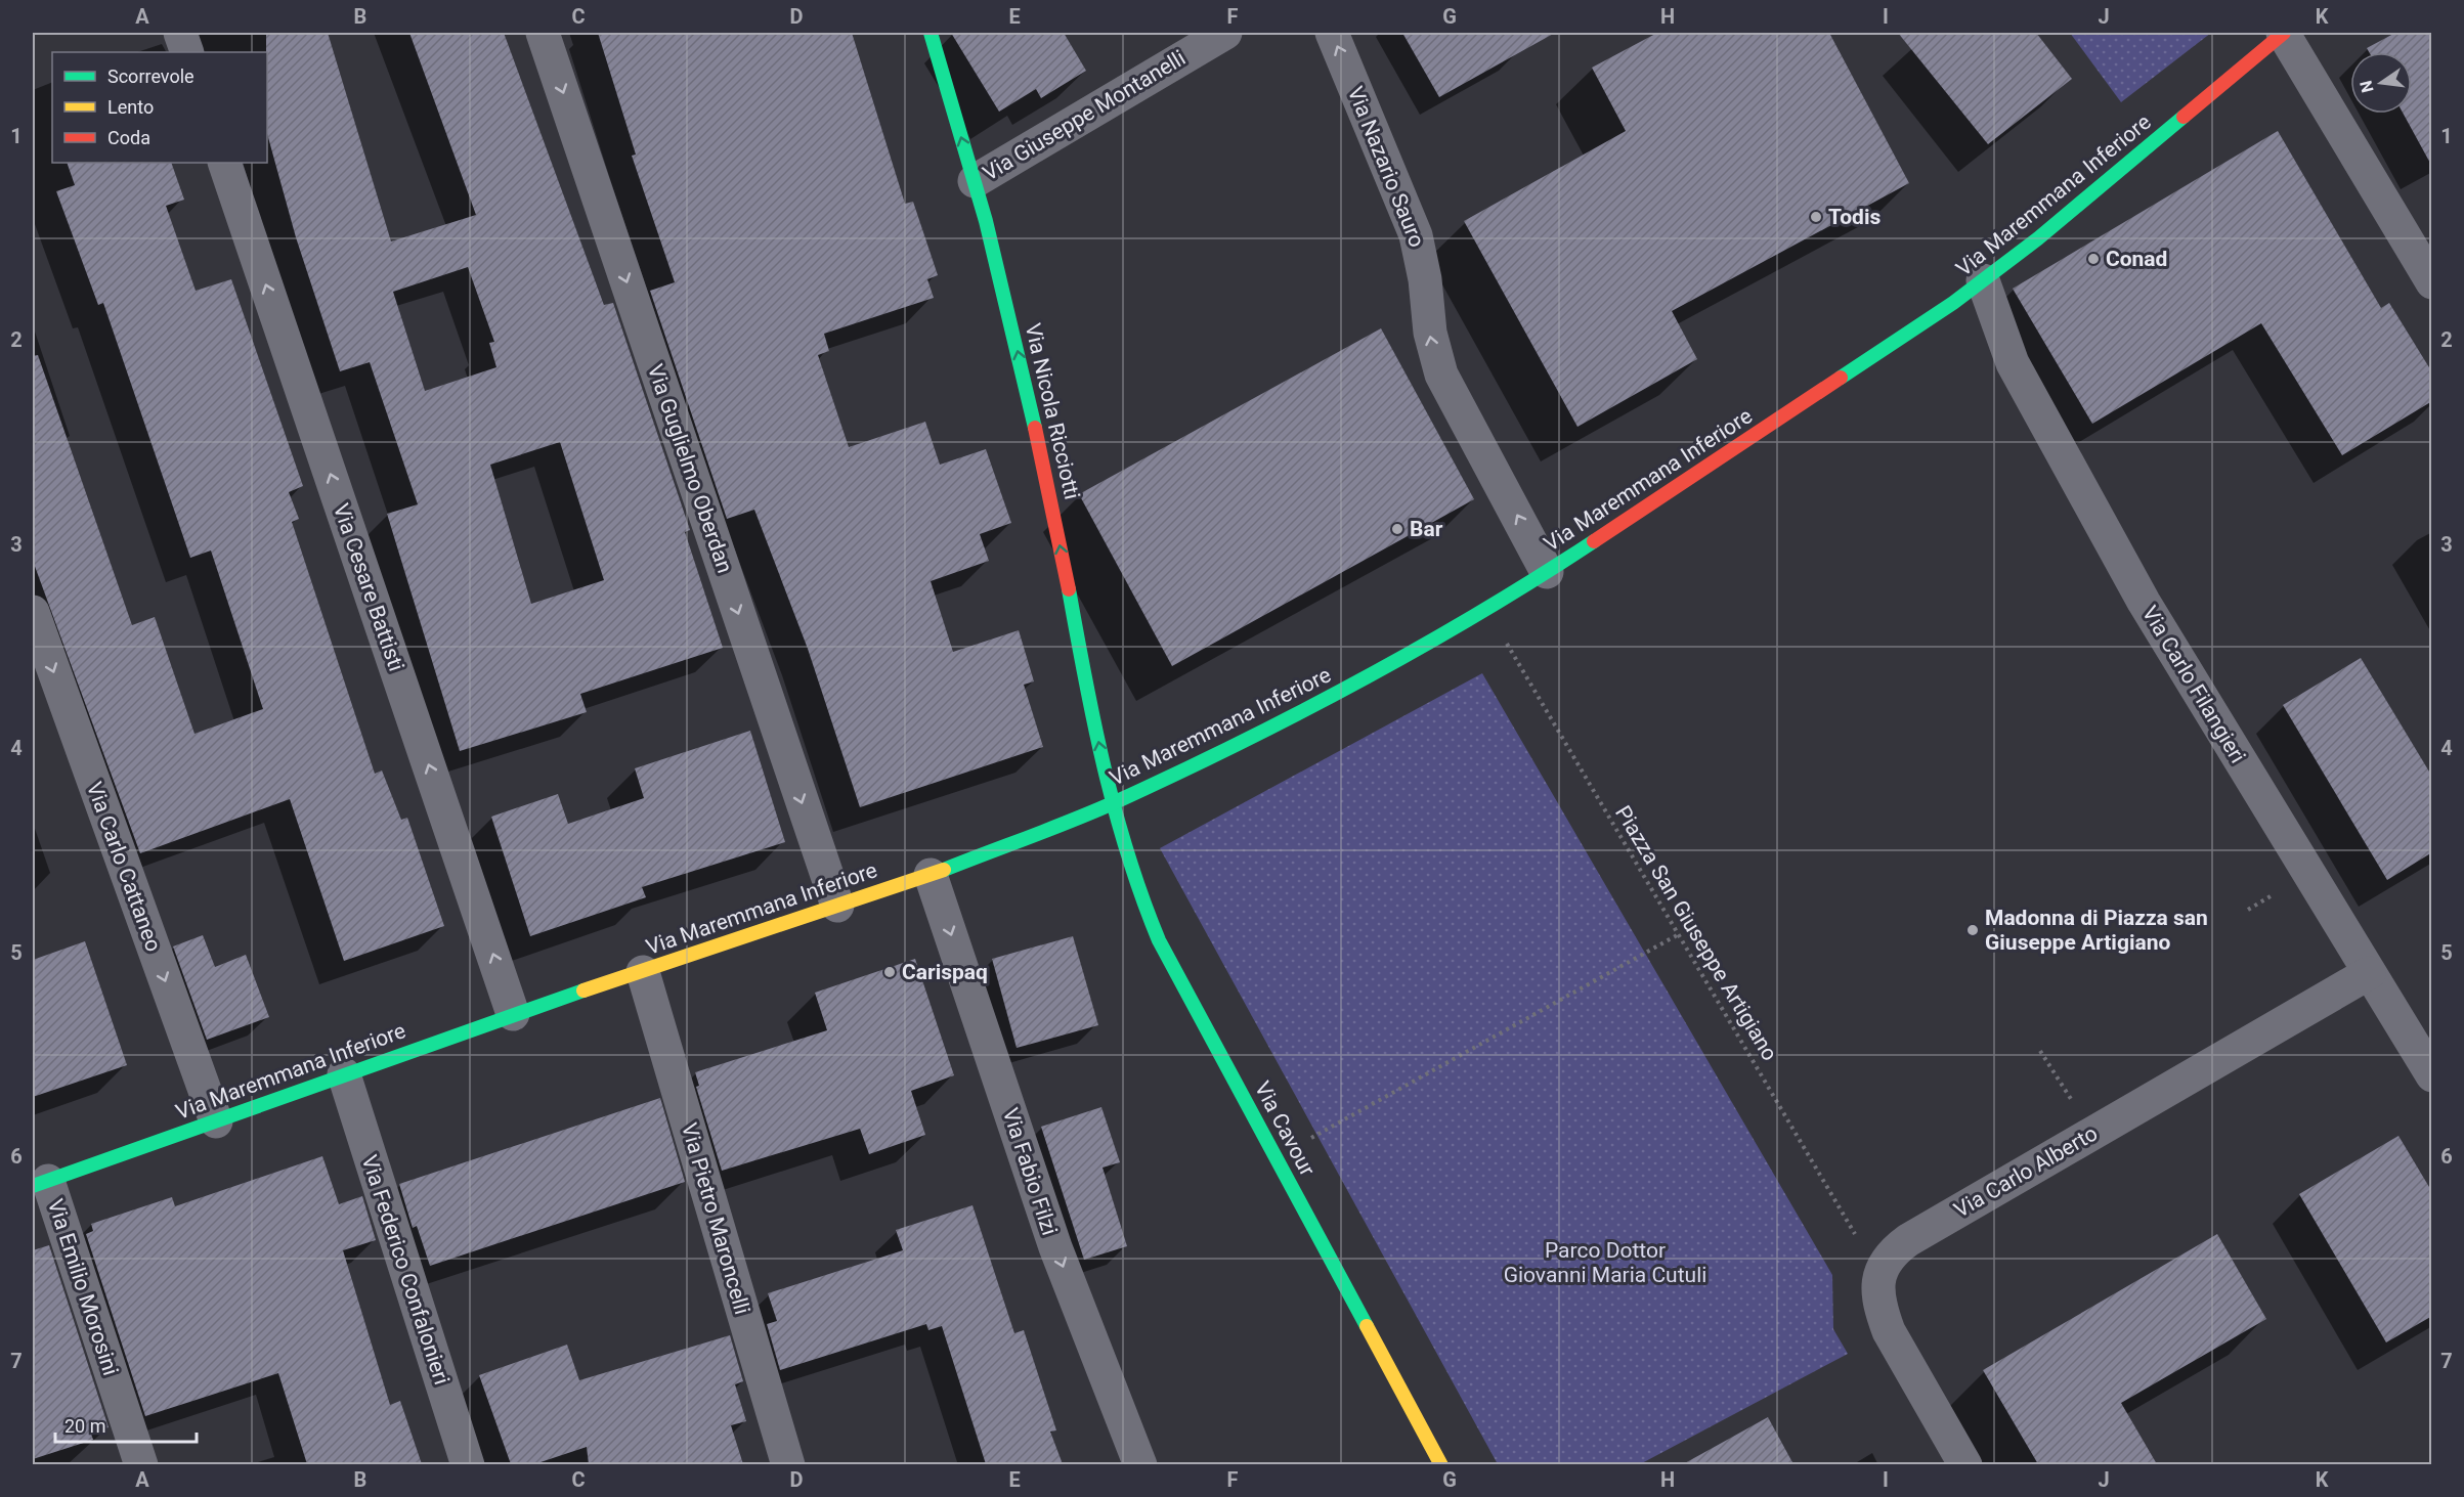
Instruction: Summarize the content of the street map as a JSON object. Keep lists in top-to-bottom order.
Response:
{
  "streets": {
    "main road": ["Via Maremmana Inferiore", "Via Nicola Ricciotti", "Via Cavour"],
    "street": [
      "Via Giuseppe Montanelli",
      "Via Nazario Sauro",
      "Via Guglielmo Oberdan",
      "Via Cesare Battisti",
      "Via Carlo Filangieri",
      "Via Carlo Cattaneo",
      "Via Fabio Filzi",
      "Via Carlo Alberto",
      "Via Pietro Maroncelli",
      "Via Federico Confalonieri",
      "Via Emilio Morosini"
    ],
    "path": ["Piazza San Giuseppe Artigiano"]
  },
  "crossings": [
    ["Via Giuseppe Montanelli", "Via Nicola Ricciotti"],
    ["Via Nazario Sauro", "Via Maremmana Inferiore"],
    ["Via Maremmana Inferiore", "Via Nicola Ricciotti"],
    ["Via Maremmana Inferiore", "Via Guglielmo Oberdan"],
    ["Via Maremmana Inferiore", "Via Cesare Battisti"],
    ["Via Maremmana Inferiore", "Via Carlo Filangieri"],
    ["Via Maremmana Inferiore", "Via Carlo Cattaneo"],
    ["Via Maremmana Inferiore", "Piazza San Giuseppe Artigiano"],
    ["Via Maremmana Inferiore", "Via Cavour"],
    ["Via Maremmana Inferiore", "Via Fabio Filzi"],
    ["Via Maremmana Inferiore", "Via Pietro Maroncelli"],
    ["Via Maremmana Inferiore", "Via Federico Confalonieri"],
    ["Via Maremmana Inferiore", "Via Emilio Morosini"],
    ["Via Nicola Ricciotti", "Via Cavour"],
    ["Via Carlo Filangieri", "Via Carlo Alberto"],
    ["Piazza San Giuseppe Artigiano", "Via Carlo Alberto"]
  ],
  "one_way": [
    "Via Nazario Sauro",
    "Via Nicola Ricciotti",
    "Via Guglielmo Oberdan",
    "Via Cesare Battisti",
    "Via Carlo Cattaneo",
    "Via Fabio Filzi"
  ],
  "parks": ["Parco Dottor Giovanni Maria Cutuli"],
  "places": [
    "Todis",
    "Conad",
    "Bar",
    "Madonna di Piazza san Giuseppe Artigiano",
    "Carispaq"
  ],
  "legend": ["Scorrevole", "Lento", "Coda"],
  "scale_bar": "20 m",
  "north": "left",
  "grid": {
    "columns": [
      "A",
      "B",
      "C",
      "D",
      "E",
      "F",
      "G",
      "H",
      "I",
      "J",
      "K"
    ],
    "rows": [
      "1",
      "2",
      "3",
      "4",
      "5",
      "6",
      "7"
    ]
  }
}
